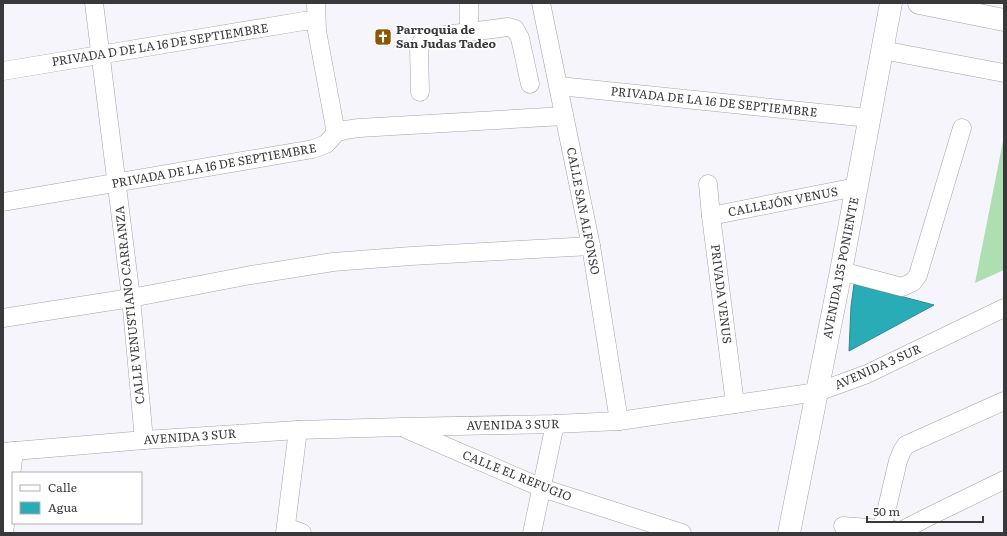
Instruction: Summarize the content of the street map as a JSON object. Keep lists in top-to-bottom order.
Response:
{
  "streets": {
    "main road": ["AVENIDA 135 PONIENTE"],
    "street": [
      "PRIVADA D DE LA 16 DE SEPTIEMBRE",
      "PRIVADA DE LA 16 DE SEPTIEMBRE",
      "CALLEJÓN VENUS",
      "CALLE SAN ALFONSO",
      "PRIVADA VENUS",
      "CALLE VENUSTIANO CARRANZA",
      "AVENIDA 3 SUR",
      "CALLE EL REFUGIO"
    ]
  },
  "crossings": [
    ["PRIVADA D DE LA 16 DE SEPTIEMBRE", "CALLE VENUSTIANO CARRANZA"],
    ["PRIVADA DE LA 16 DE SEPTIEMBRE", "CALLE SAN ALFONSO"],
    ["PRIVADA DE LA 16 DE SEPTIEMBRE", "AVENIDA 135 PONIENTE"],
    ["PRIVADA DE LA 16 DE SEPTIEMBRE", "CALLE VENUSTIANO CARRANZA"],
    ["CALLEJÓN VENUS", "AVENIDA 135 PONIENTE"],
    ["CALLEJÓN VENUS", "PRIVADA VENUS"],
    ["CALLE SAN ALFONSO", "AVENIDA 3 SUR"],
    ["AVENIDA 135 PONIENTE", "AVENIDA 3 SUR"],
    ["PRIVADA VENUS", "AVENIDA 3 SUR"],
    ["CALLE VENUSTIANO CARRANZA", "AVENIDA 3 SUR"],
    ["AVENIDA 3 SUR", "CALLE EL REFUGIO"]
  ],
  "places": {
    "church": ["Parroquia de San Judas Tadeo"]
  },
  "legend": ["Calle", "Agua"],
  "scale_bar": "50 m"
}
